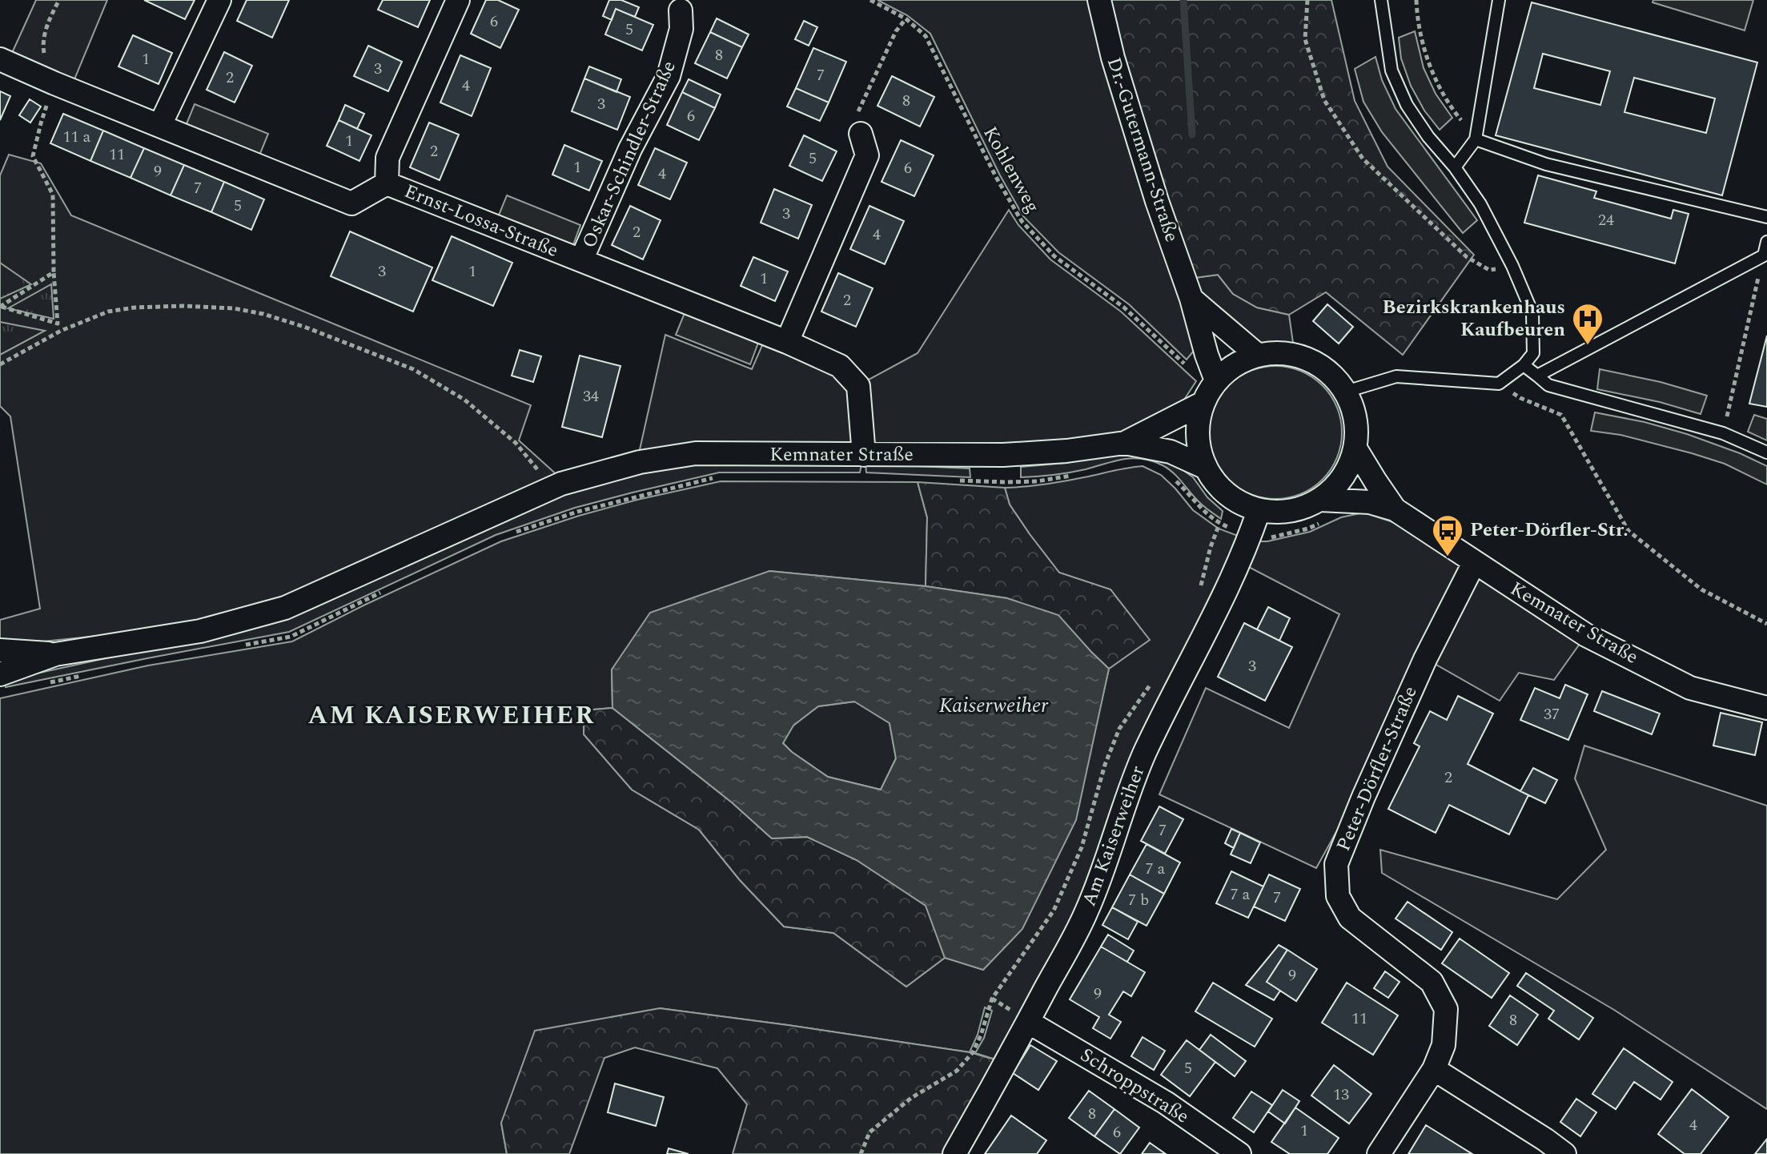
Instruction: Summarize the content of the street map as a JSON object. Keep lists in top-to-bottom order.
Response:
{
  "streets": {
    "street": [
      "Dr.-Gutermann-Straße",
      "Oskar-Schindler-Straße",
      "Ernst-Lossa-Straße",
      "Kemnater Straße",
      "Peter-Dörfler-Straße",
      "Am Kaiserweiher",
      "Schroppstraße"
    ],
    "path": ["Kohlenweg"]
  },
  "crossings": [
    ["Dr.-Gutermann-Straße", "Kohlenweg"],
    ["Dr.-Gutermann-Straße", "Kemnater Straße"],
    ["Dr.-Gutermann-Straße", "Am Kaiserweiher"],
    ["Oskar-Schindler-Straße", "Ernst-Lossa-Straße"],
    ["Kohlenweg", "Kemnater Straße"],
    ["Kohlenweg", "Am Kaiserweiher"],
    ["Ernst-Lossa-Straße", "Kemnater Straße"],
    ["Kemnater Straße", "Peter-Dörfler-Straße"],
    ["Kemnater Straße", "Am Kaiserweiher"],
    ["Am Kaiserweiher", "Schroppstraße"]
  ],
  "districts": ["AM KAISERWEIHER"],
  "water": ["Kaiserweiher"],
  "places": {
    "hospital": ["Bezirkskrankenhaus Kaufbeuren"],
    "bus stop": ["Peter-Dörfler-Str."]
  },
  "house_numbers": [
    "6",
    "5",
    "8",
    "1",
    "3",
    "7",
    "2",
    "4",
    "8",
    "3",
    "6",
    "11 a",
    "1",
    "2",
    "11",
    "5",
    "1",
    "6",
    "9",
    "4",
    "7",
    "5",
    "3",
    "24",
    "2",
    "4",
    "3",
    "1",
    "1",
    "2",
    "34",
    "3",
    "37",
    "2",
    "7",
    "7 a",
    "7 a",
    "7",
    "7 b",
    "9",
    "9",
    "11",
    "8",
    "5",
    "13",
    "8",
    "4",
    "1",
    "6"
  ]
}
